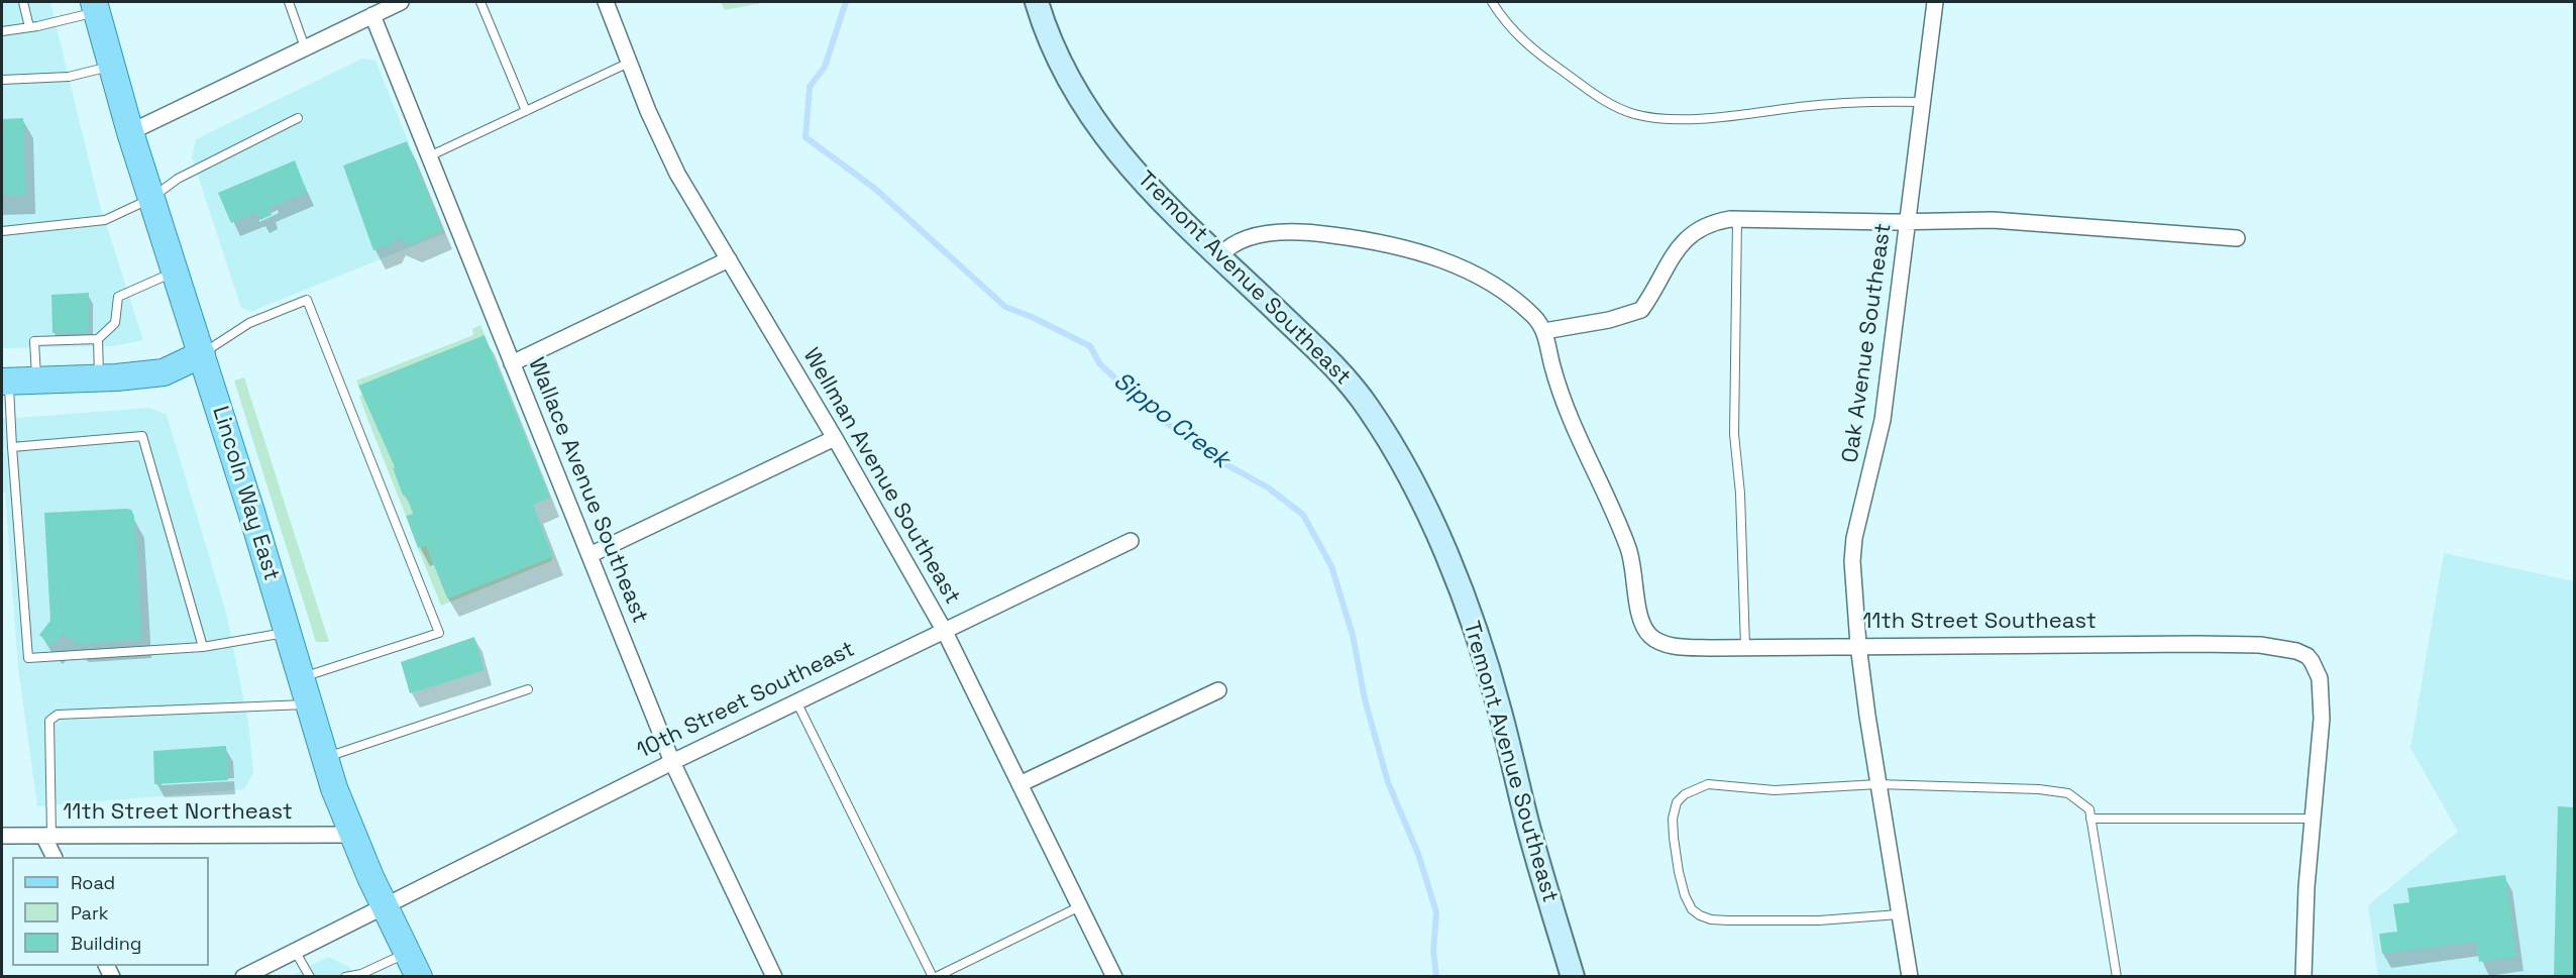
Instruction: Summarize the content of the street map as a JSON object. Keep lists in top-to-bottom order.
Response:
{
  "streets": {
    "main road": ["Lincoln Way East"],
    "street": [
      "Tremont Avenue Southeast",
      "Oak Avenue Southeast",
      "Wellman Avenue Southeast",
      "Wallace Avenue Southeast",
      "11th Street Southeast",
      "10th Street Southeast",
      "11th Street Northeast"
    ]
  },
  "crossings": [
    ["Oak Avenue Southeast", "11th Street Southeast"],
    ["Wellman Avenue Southeast", "10th Street Southeast"],
    ["Wallace Avenue Southeast", "10th Street Southeast"],
    ["Lincoln Way East", "10th Street Southeast"],
    ["Lincoln Way East", "11th Street Northeast"]
  ],
  "water": ["Sippo Creek"],
  "legend": ["Road", "Park", "Building"]
}
